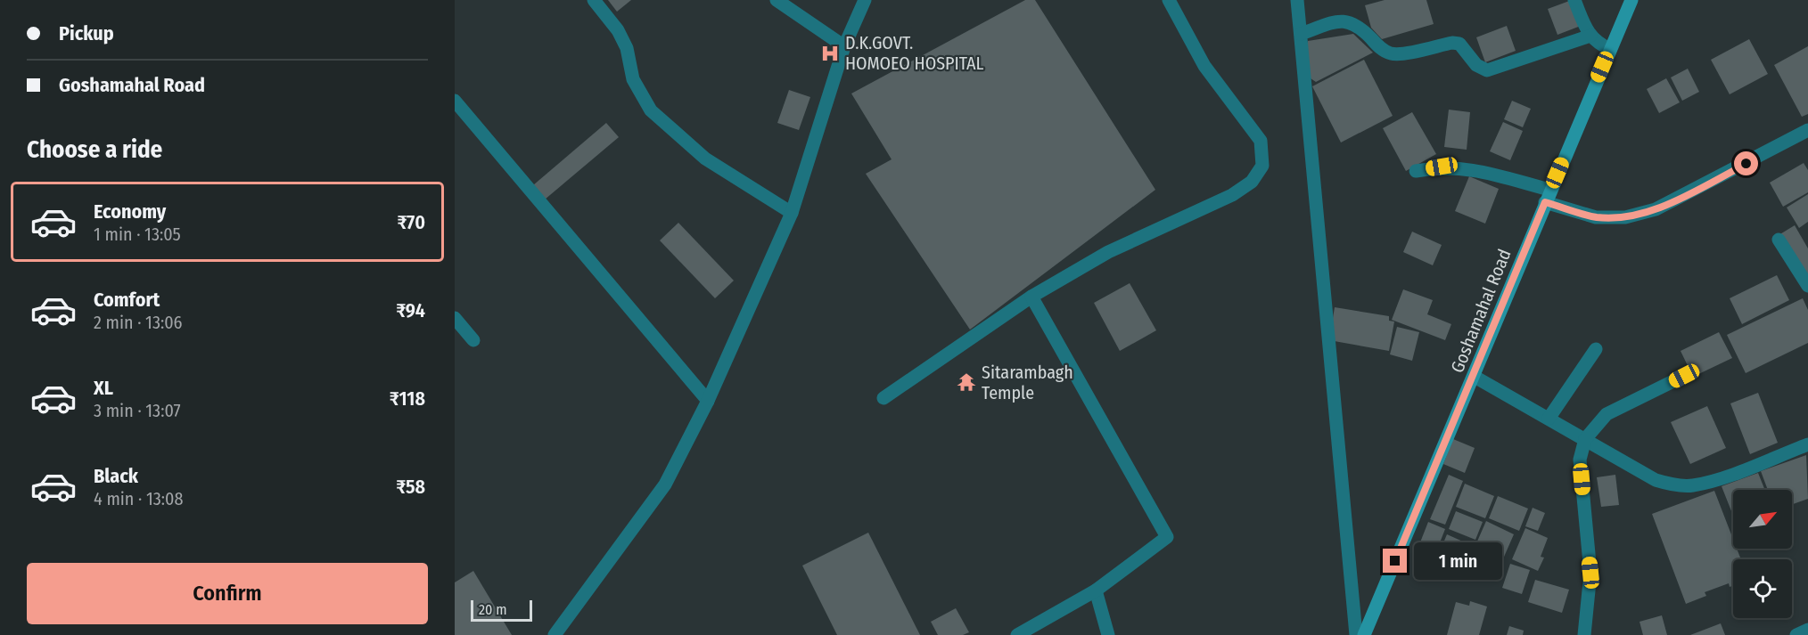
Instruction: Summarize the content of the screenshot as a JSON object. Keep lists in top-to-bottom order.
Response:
{
  "streets": {
    "main road": ["Goshamahal Road"]
  },
  "places": {
    "hospital": ["D.K.GOVT. HOMOEO HOSPITAL"],
    "temple": ["Sitarambagh Temple"]
  },
  "scale_bar": "20 m",
  "north": "top right",
  "page": {
    "banner": ["Pickup", "Goshamahal Road"],
    "heading": "Choose a ride",
    "list": [
      {
        "name": "Economy",
        "note": "1 min · 13:05",
        "value": "₹70"
      },
      {
        "name": "Comfort",
        "note": "2 min · 13:06",
        "value": "₹94"
      },
      {
        "name": "XL",
        "note": "3 min · 13:07",
        "value": "₹118"
      },
      {
        "name": "Black",
        "note": "4 min · 13:08",
        "value": "₹58"
      }
    ],
    "bubble": "1 min",
    "buttons": "Confirm",
    "scale": "20 m"
  }
}
